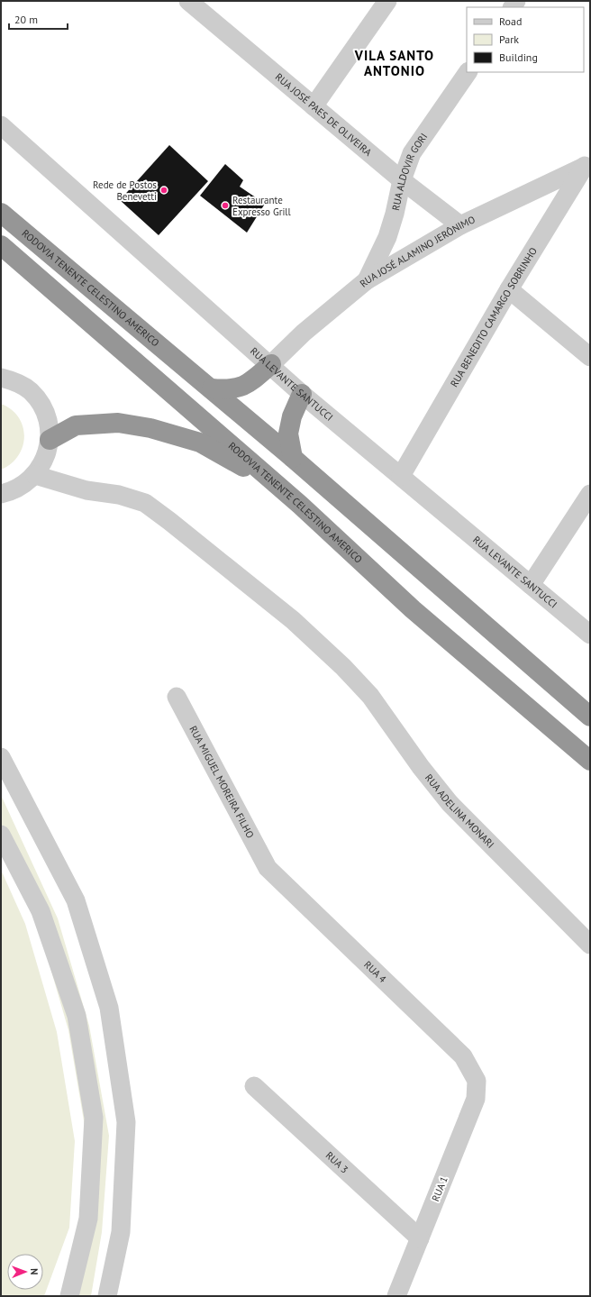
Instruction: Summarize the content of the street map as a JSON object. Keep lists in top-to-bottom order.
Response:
{
  "streets": {
    "highway": ["RODOVIA TENENTE CELESTINO AMERICO"],
    "street": [
      "RUA JOSÉ PAES DE OLIVEIRA",
      "RUA ALDOVIR GORI",
      "RUA JOSÉ ALAMINO JERÔNIMO",
      "RUA BENEDITO CAMARGO SOBRINHO",
      "RUA LEVANTE SANTUCCI",
      "RUA MIGUEL MOREIRA FILHO",
      "RUA ADELINA MONARI",
      "RUA 4",
      "RUA 3",
      "RUA 1"
    ]
  },
  "crossings": [
    ["RUA JOSÉ PAES DE OLIVEIRA", "RUA ALDOVIR GORI"],
    ["RUA JOSÉ PAES DE OLIVEIRA", "RUA JOSÉ ALAMINO JERÔNIMO"],
    ["RUA ALDOVIR GORI", "RUA JOSÉ ALAMINO JERÔNIMO"],
    ["RUA JOSÉ ALAMINO JERÔNIMO", "RUA BENEDITO CAMARGO SOBRINHO"],
    ["RUA JOSÉ ALAMINO JERÔNIMO", "RUA LEVANTE SANTUCCI"],
    ["RUA BENEDITO CAMARGO SOBRINHO", "RUA LEVANTE SANTUCCI"],
    ["RUA MIGUEL MOREIRA FILHO", "RUA 4"],
    ["RUA 4", "RUA 1"],
    ["RUA 3", "RUA 1"]
  ],
  "districts": ["VILA SANTO ANTONIO"],
  "places": ["Rede de Postos Benevetti", "Restaurante Expresso Grill"],
  "legend": ["Road", "Park", "Building"],
  "scale_bar": "20 m",
  "north": "right"
}
